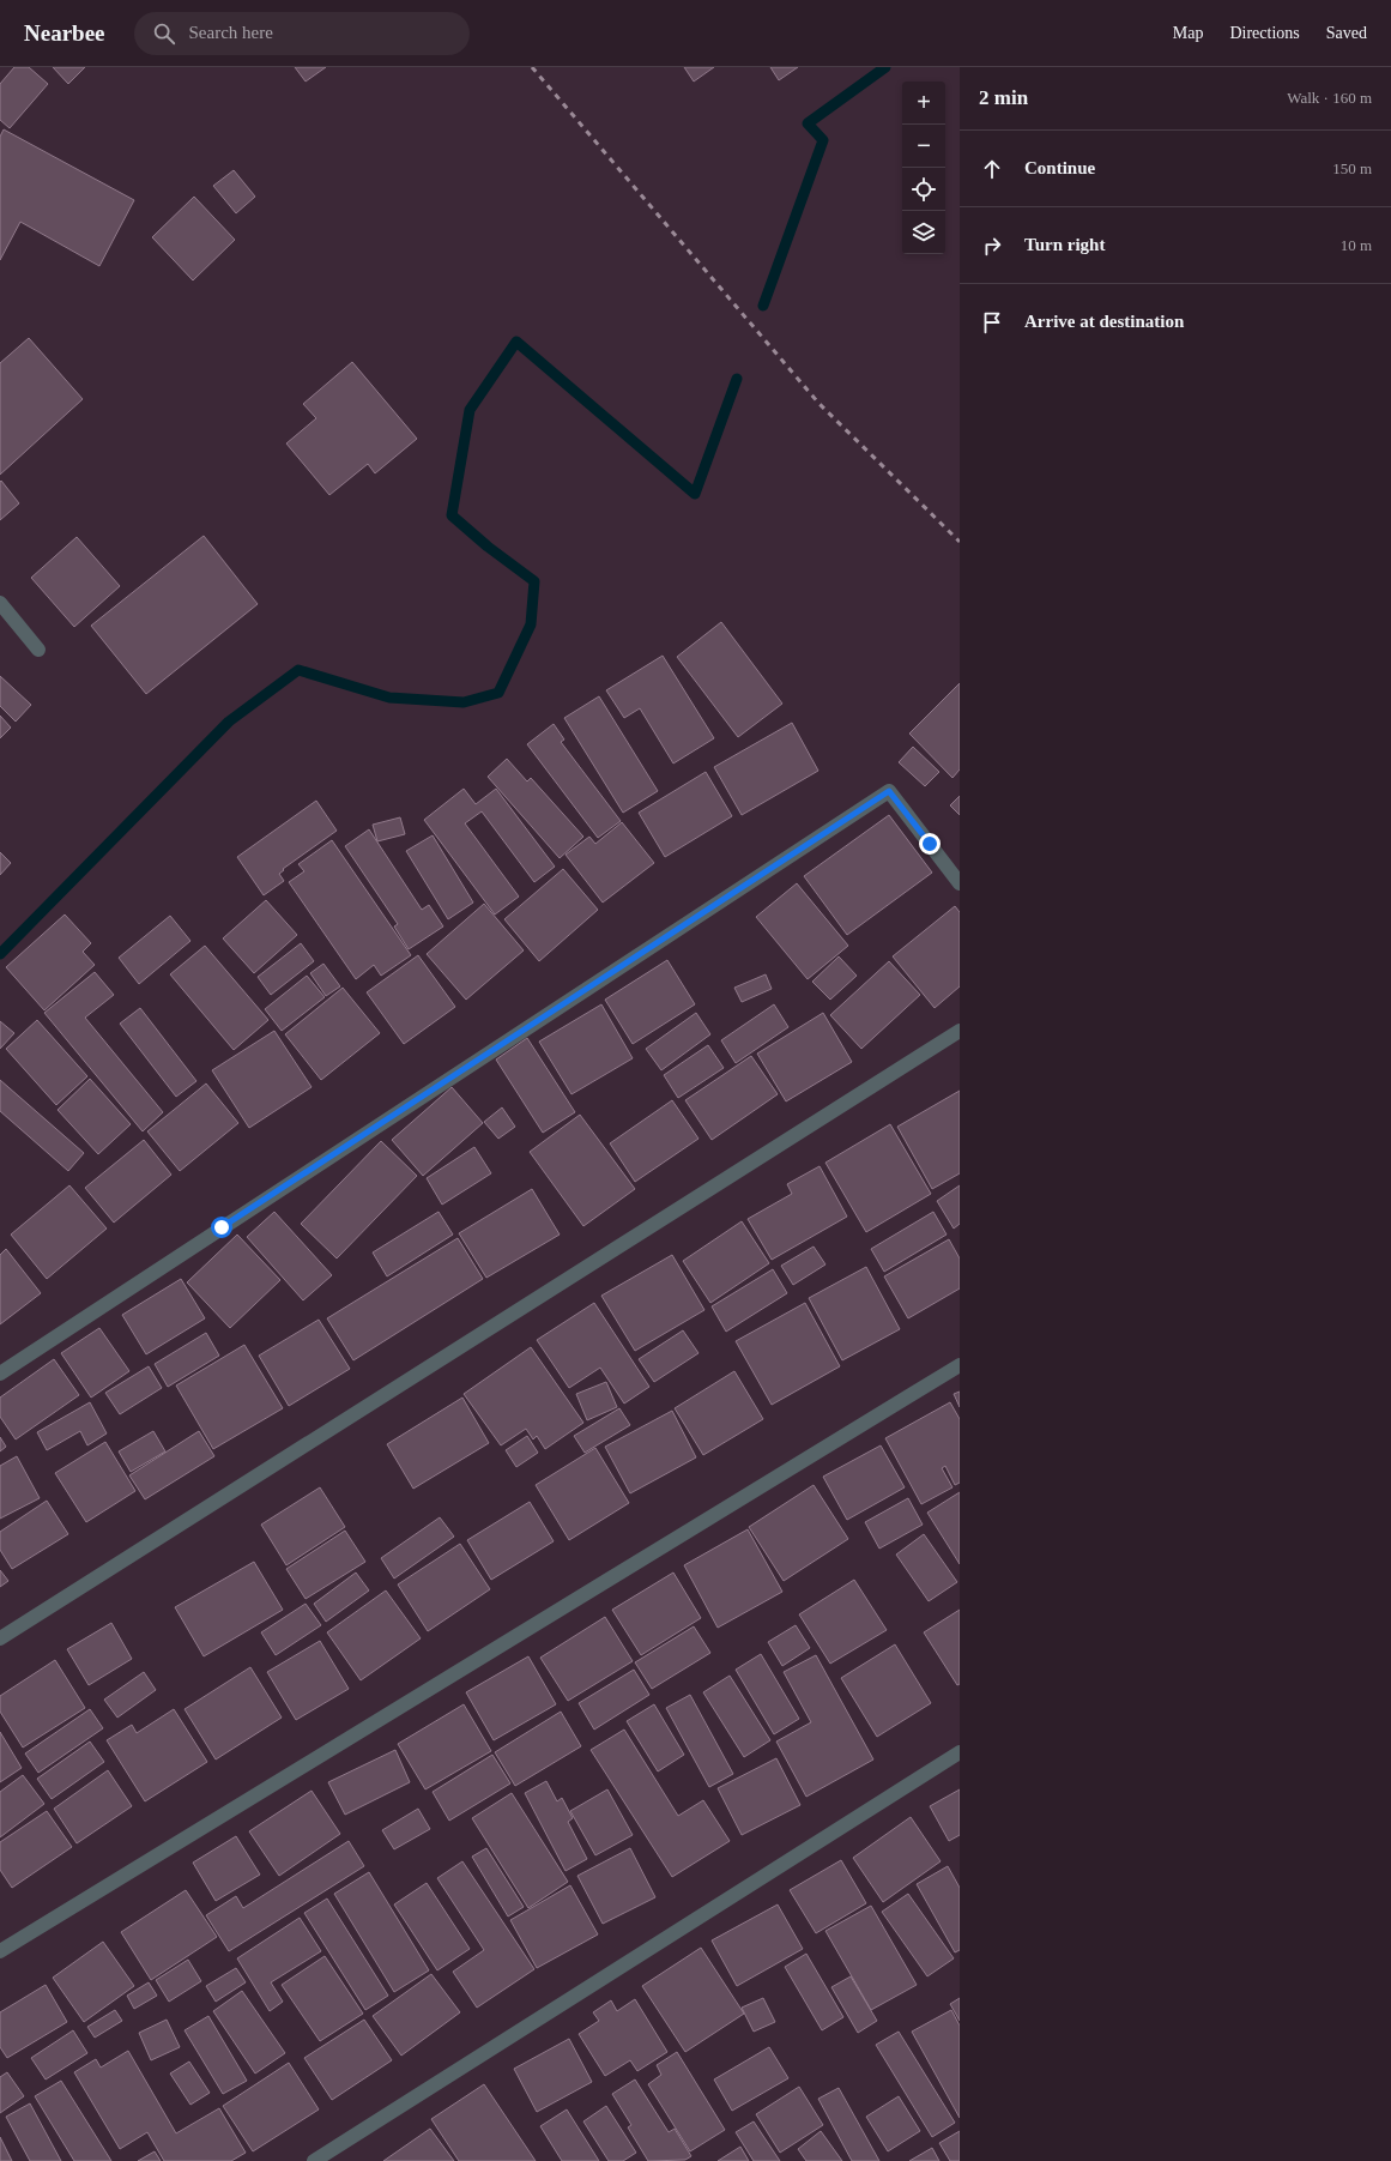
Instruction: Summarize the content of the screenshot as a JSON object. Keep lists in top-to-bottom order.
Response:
{
  "page": {
    "header": "Nearbee",
    "search": "Search here",
    "nav": ["Map", "Directions", "Saved"],
    "heading": ["2 min", "Walk · 160 m"],
    "map_buttons": ["+", "−"],
    "list": [
      ["Continue", "150 m"],
      ["Turn right", "10 m"],
      "Arrive at destination"
    ]
  }
}
